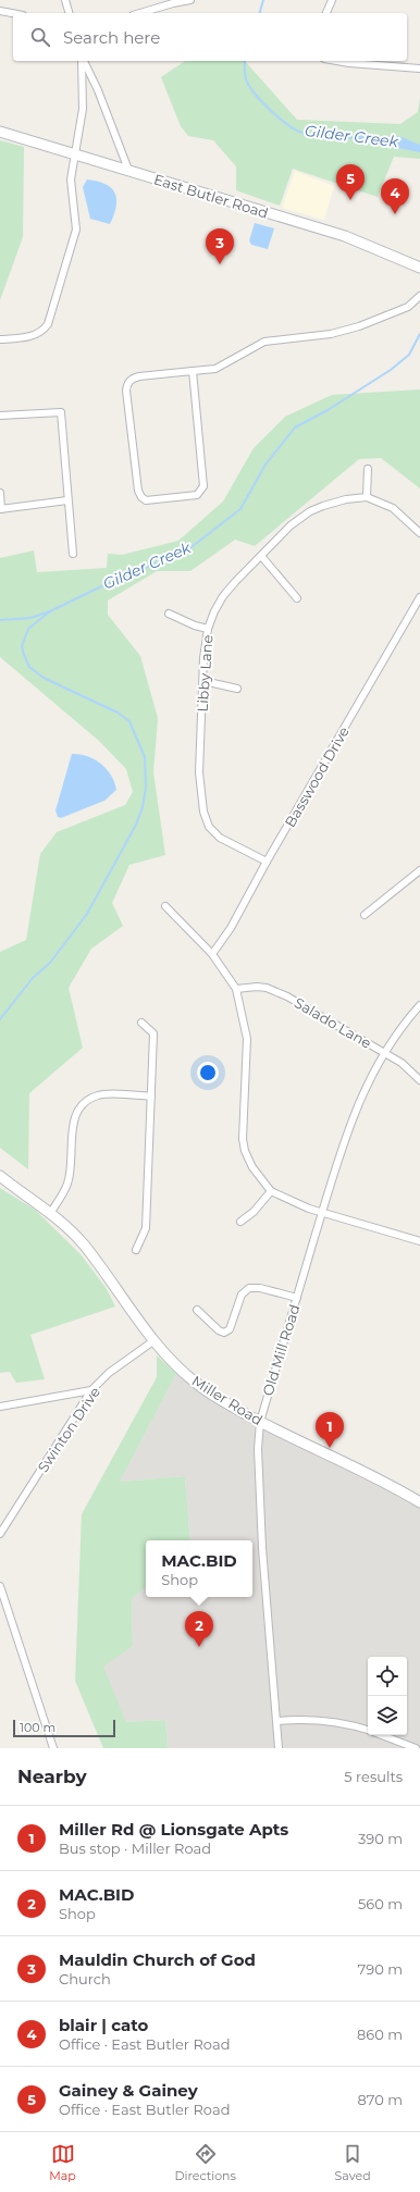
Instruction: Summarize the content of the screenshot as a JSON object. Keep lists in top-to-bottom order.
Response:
{
  "streets": {
    "street": [
      "East Butler Road",
      "Libby Lane",
      "Basswood Drive",
      "Salado Lane",
      "Old Mill Road",
      "Miller Road",
      "Swinton Drive"
    ]
  },
  "crossings": [
    ["Libby Lane", "Basswood Drive"],
    ["Salado Lane", "Old Mill Road"],
    ["Old Mill Road", "Miller Road"],
    ["Miller Road", "Swinton Drive"]
  ],
  "water": ["Gilder Creek"],
  "scale_bar": "100 m",
  "page": {
    "search": "Search here",
    "pins": [
      "5",
      "4",
      "3",
      "1",
      "2"
    ],
    "popup": ["MAC.BID", "Shop"],
    "scale": "100 m",
    "heading": ["Nearby", "5 results"],
    "list": [
      {
        "mark": "1",
        "name": "Miller Rd @ Lionsgate Apts",
        "note": "Bus stop · Miller Road",
        "value": "390 m"
      },
      {
        "mark": "2",
        "name": "MAC.BID",
        "note": "Shop",
        "value": "560 m"
      },
      {
        "mark": "3",
        "name": "Mauldin Church of God",
        "note": "Church",
        "value": "790 m"
      },
      {
        "mark": "4",
        "name": "blair | cato",
        "note": "Office · East Butler Road",
        "value": "860 m"
      },
      {
        "mark": "5",
        "name": "Gainey & Gainey",
        "note": "Office · East Butler Road",
        "value": "870 m"
      }
    ],
    "nav": ["Map", "Directions", "Saved"]
  }
}
